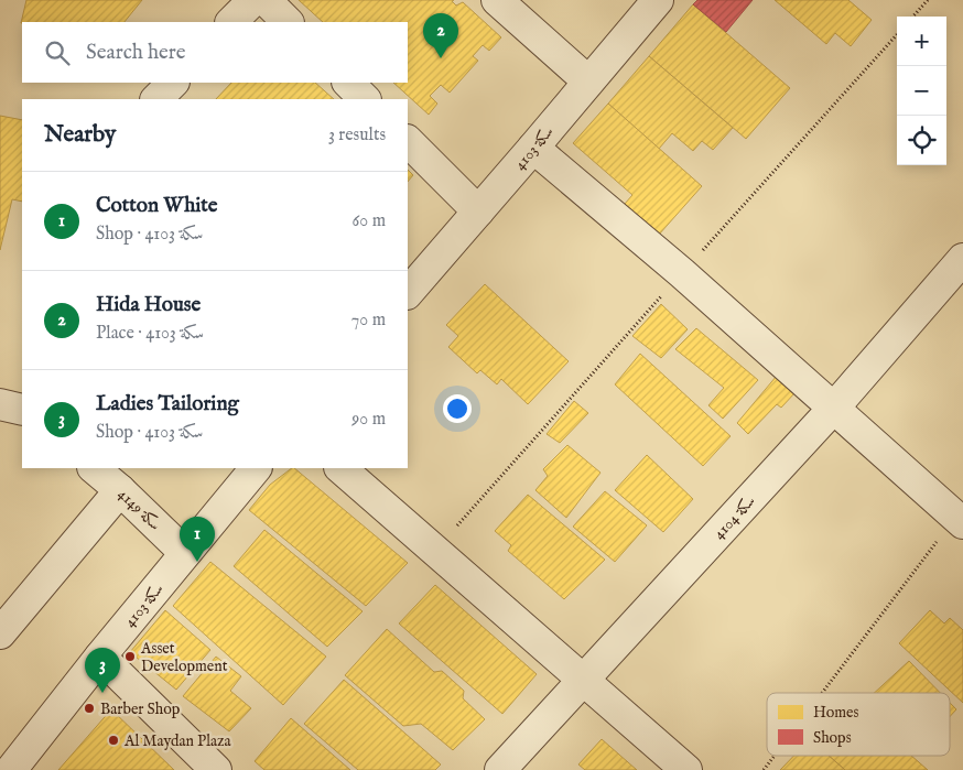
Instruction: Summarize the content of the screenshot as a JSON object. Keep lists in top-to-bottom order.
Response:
{
  "streets": {
    "street": ["سكة 4103", "سكة 4149", "سكة 4104"]
  },
  "crossings": [
    ["سكة 4103", "سكة 4149"]
  ],
  "places": ["Asset Development", "Barber Shop", "Al Maydan Plaza"],
  "legend": ["Homes", "Shops"],
  "page": {
    "pins": ["2", "1", "3"],
    "map_buttons": ["+", "−"],
    "search": "Search here",
    "heading": ["Nearby", "3 results"],
    "list": [
      {
        "mark": "1",
        "name": "Cotton White",
        "note": "Shop · سكة 4103",
        "value": "60 m"
      },
      {
        "mark": "2",
        "name": "Hida House",
        "note": "Place · سكة 4103",
        "value": "70 m"
      },
      {
        "mark": "3",
        "name": "Ladies Tailoring",
        "note": "Shop · سكة 4103",
        "value": "90 m"
      }
    ]
  }
}
